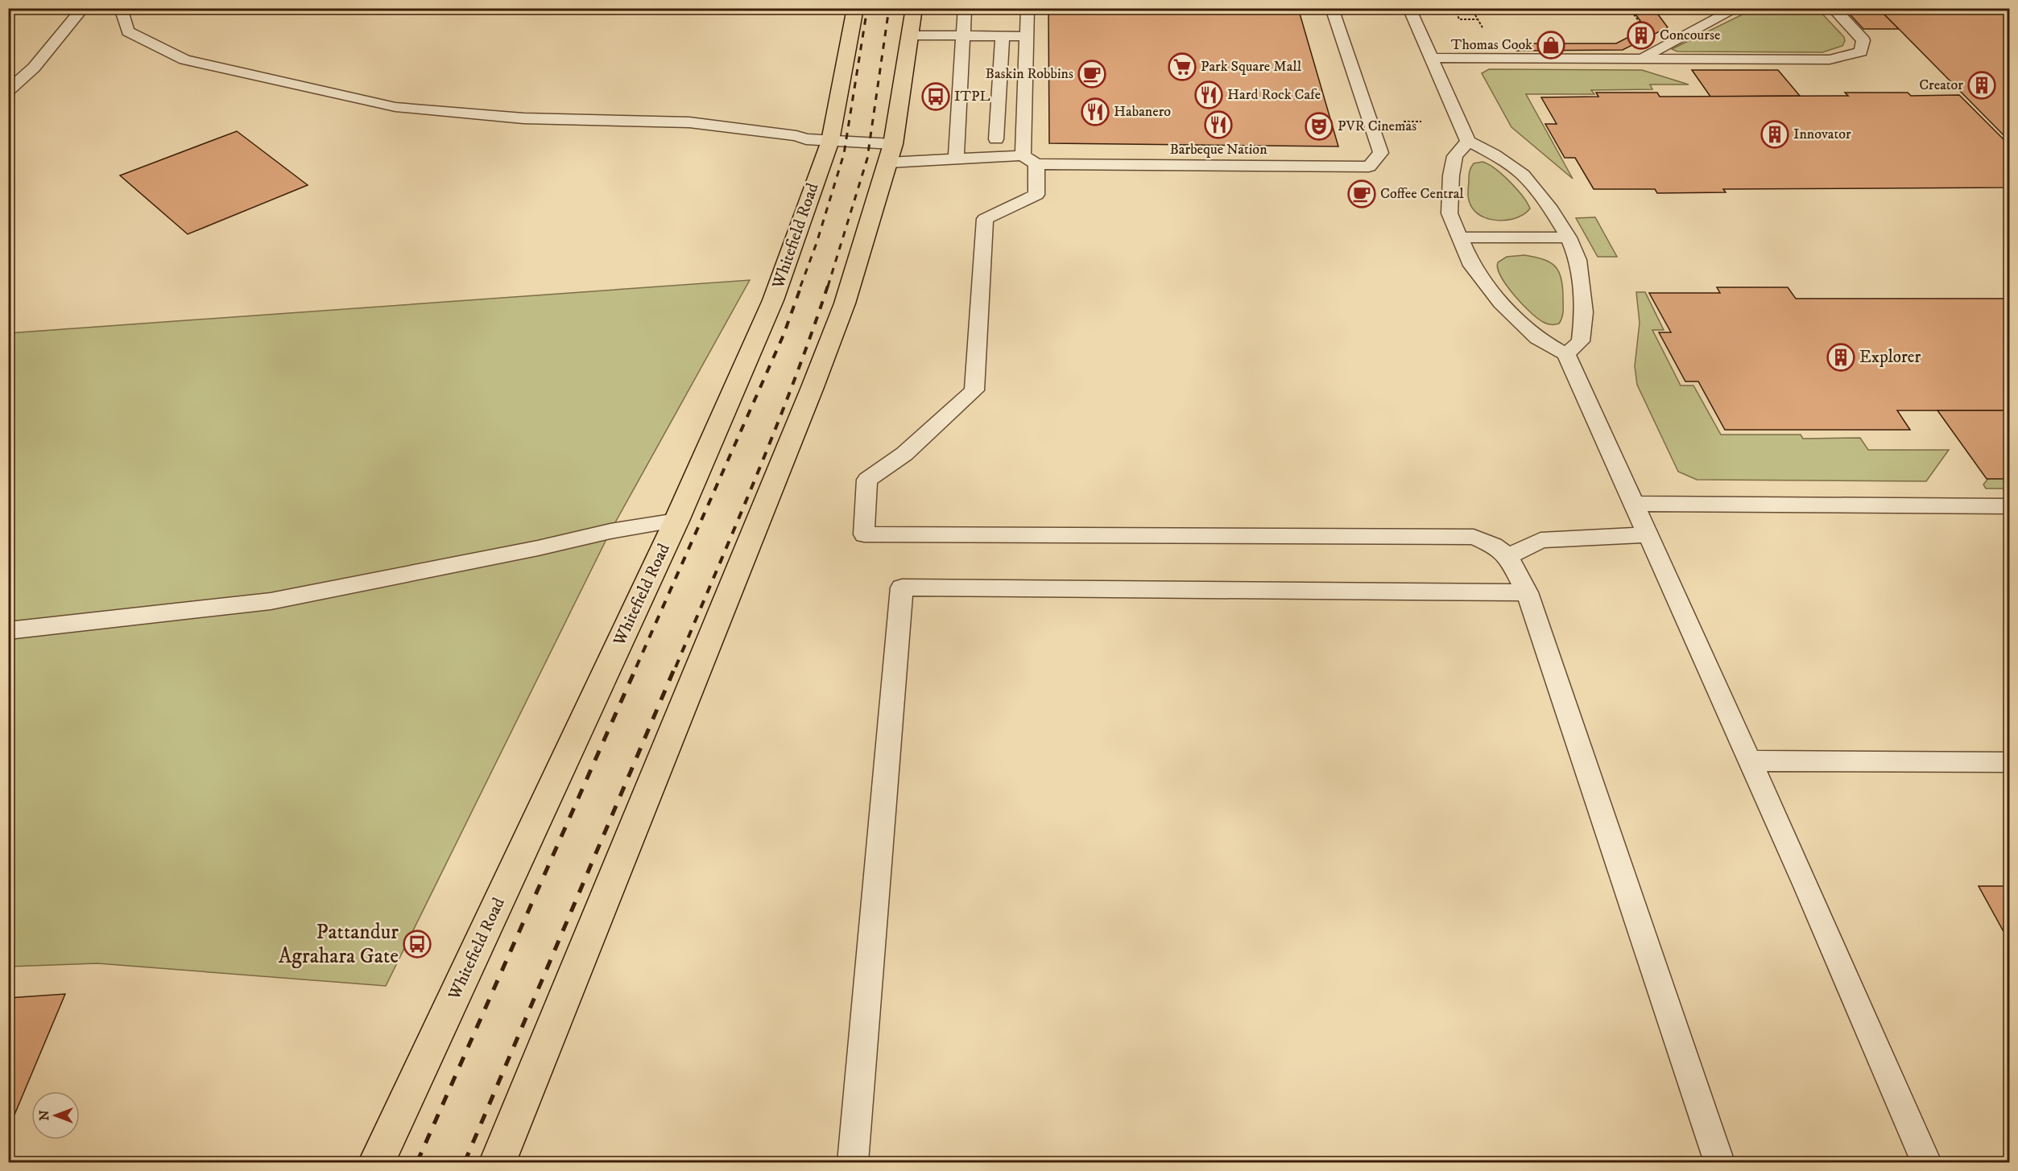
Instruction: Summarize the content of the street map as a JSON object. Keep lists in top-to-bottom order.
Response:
{
  "streets": {
    "main road": ["Whitefield Road"]
  },
  "places": {
    "building": [
      "Concourse",
      "Creator",
      "Innovator",
      "Explorer"
    ],
    "shop": ["Thomas Cook"],
    "supermarket": ["Park Square Mall"],
    "cafe": ["Baskin Robbins", "Coffee Central"],
    "restaurant": ["Hard Rock Cafe", "Habanero", "Barbeque Nation"],
    "bus stop": ["ITPL", "Pattandur Agrahara Gate"],
    "theatre": ["PVR Cinemas"]
  },
  "north": "left"
}
